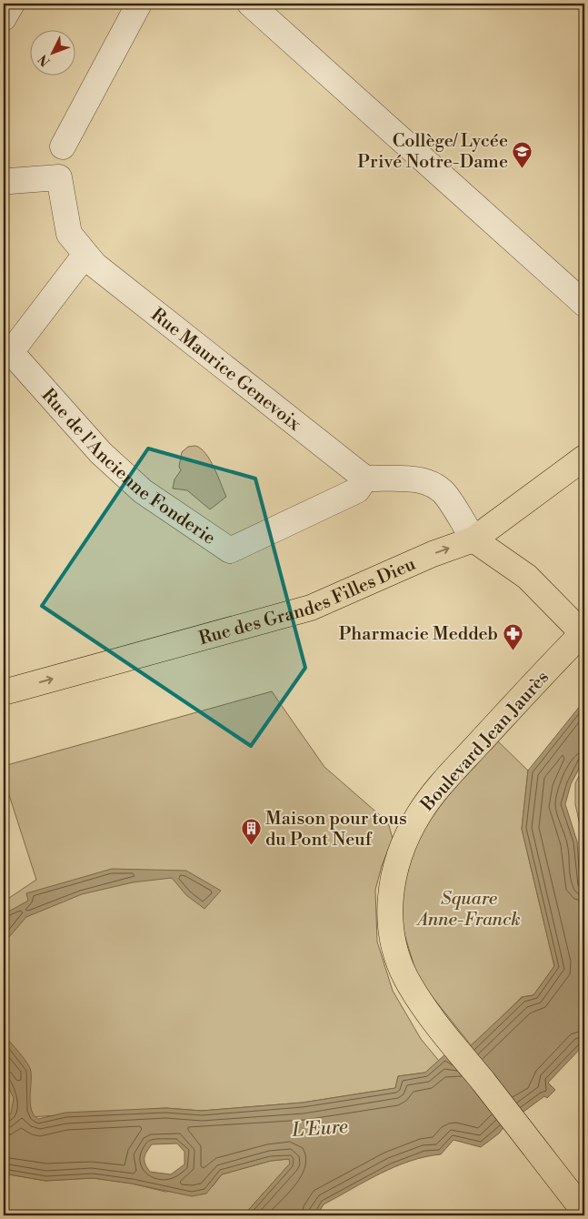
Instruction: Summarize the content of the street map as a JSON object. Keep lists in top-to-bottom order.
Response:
{
  "streets": {
    "main road": ["Rue des Grandes Filles Dieu", "Boulevard Jean Jaurès"],
    "street": ["Rue Maurice Genevoix", "Rue de l'Ancienne Fonderie"]
  },
  "crossings": [
    ["Rue Maurice Genevoix", "Rue de l'Ancienne Fonderie"]
  ],
  "one_way": ["Rue des Grandes Filles Dieu"],
  "water": ["L'Eure"],
  "parks": ["Square Anne-Franck"],
  "places": {
    "school or university": ["Collège/ Lycée Privé Notre-Dame"],
    "pharmacy": ["Pharmacie Meddeb"],
    "building": ["Maison pour tous du Pont Neuf"]
  },
  "north": "bottom left"
}
